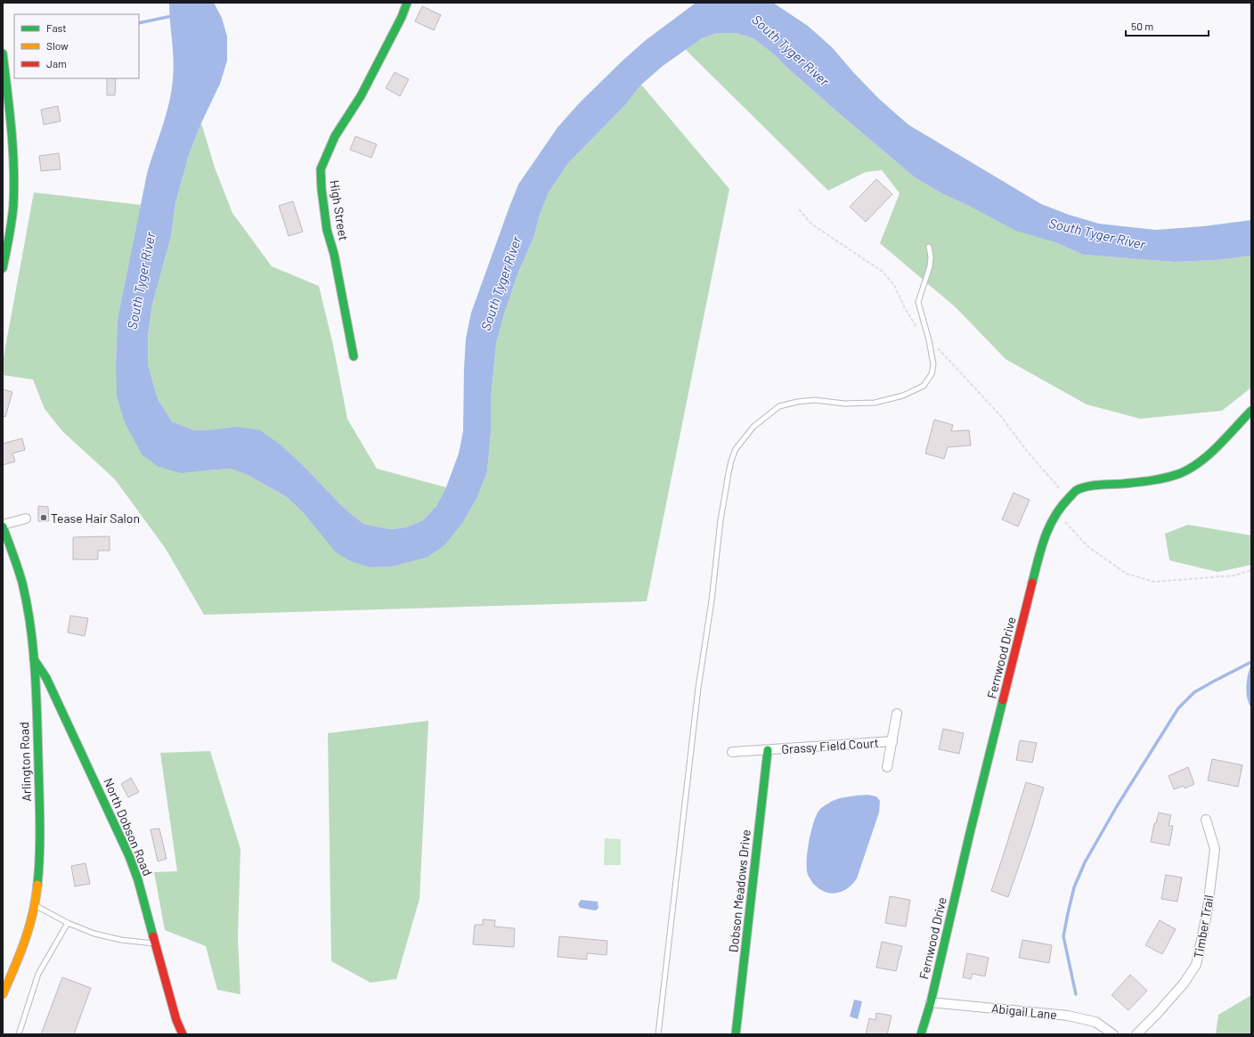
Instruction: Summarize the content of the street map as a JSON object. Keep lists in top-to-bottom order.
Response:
{
  "streets": {
    "street": [
      "High Street",
      "Fernwood Drive",
      "Grassy Field Court",
      "Arlington Road",
      "North Dobson Road",
      "Dobson Meadows Drive",
      "Timber Trail",
      "Abigail Lane"
    ]
  },
  "crossings": [
    ["Fernwood Drive", "Abigail Lane"],
    ["Grassy Field Court", "Dobson Meadows Drive"],
    ["Arlington Road", "North Dobson Road"]
  ],
  "water": ["South Tyger River"],
  "places": ["Tease Hair Salon"],
  "legend": ["Fast", "Slow", "Jam"],
  "scale_bar": "50 m"
}
